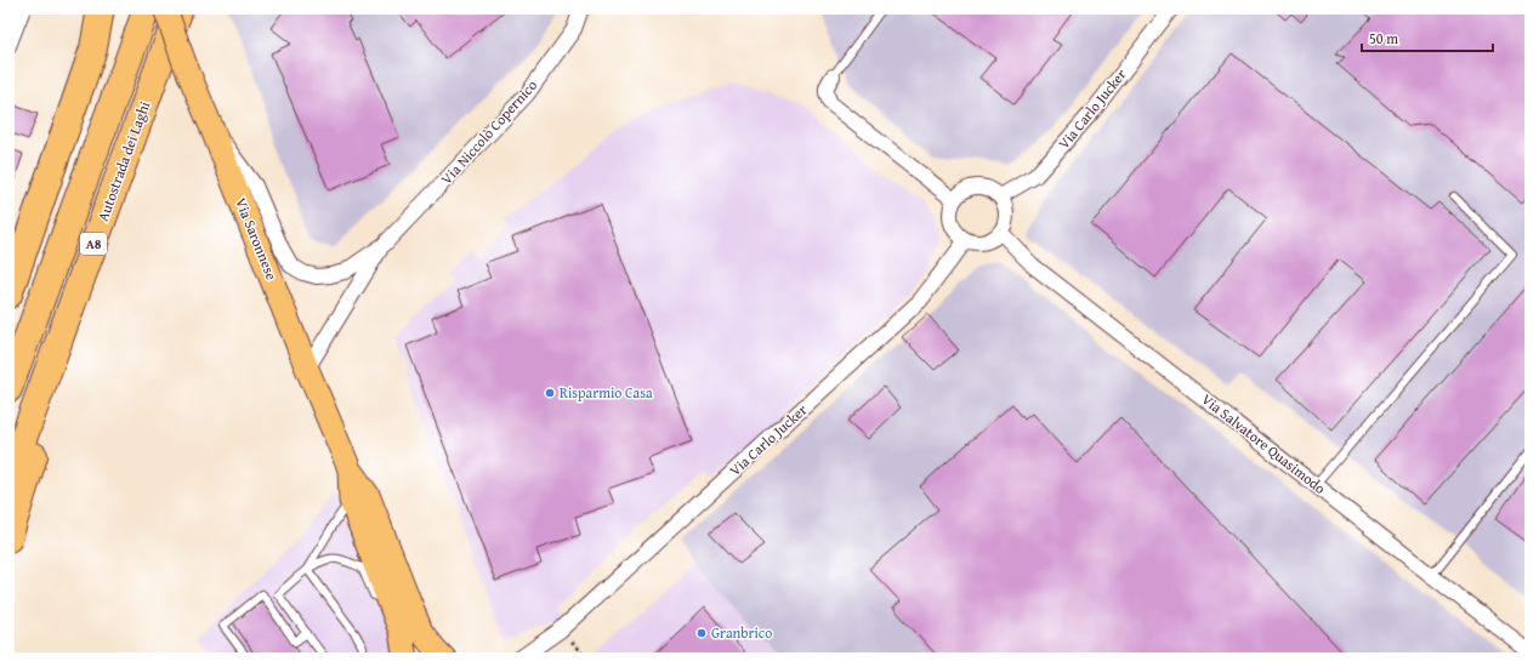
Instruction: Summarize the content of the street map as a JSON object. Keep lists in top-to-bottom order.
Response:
{
  "streets": {
    "highway": ["Autostrada dei Laghi", "A8"],
    "main road": ["Via Saronnese"],
    "street": ["Via Carlo Jucker", "Via Niccolò Copernico", "Via Salvatore Quasimodo"]
  },
  "crossings": [
    ["Via Carlo Jucker", "Via Salvatore Quasimodo"],
    ["Via Niccolò Copernico", "Via Saronnese"]
  ],
  "places": ["Risparmio Casa", "Granbrico"],
  "scale_bar": "50 m"
}
